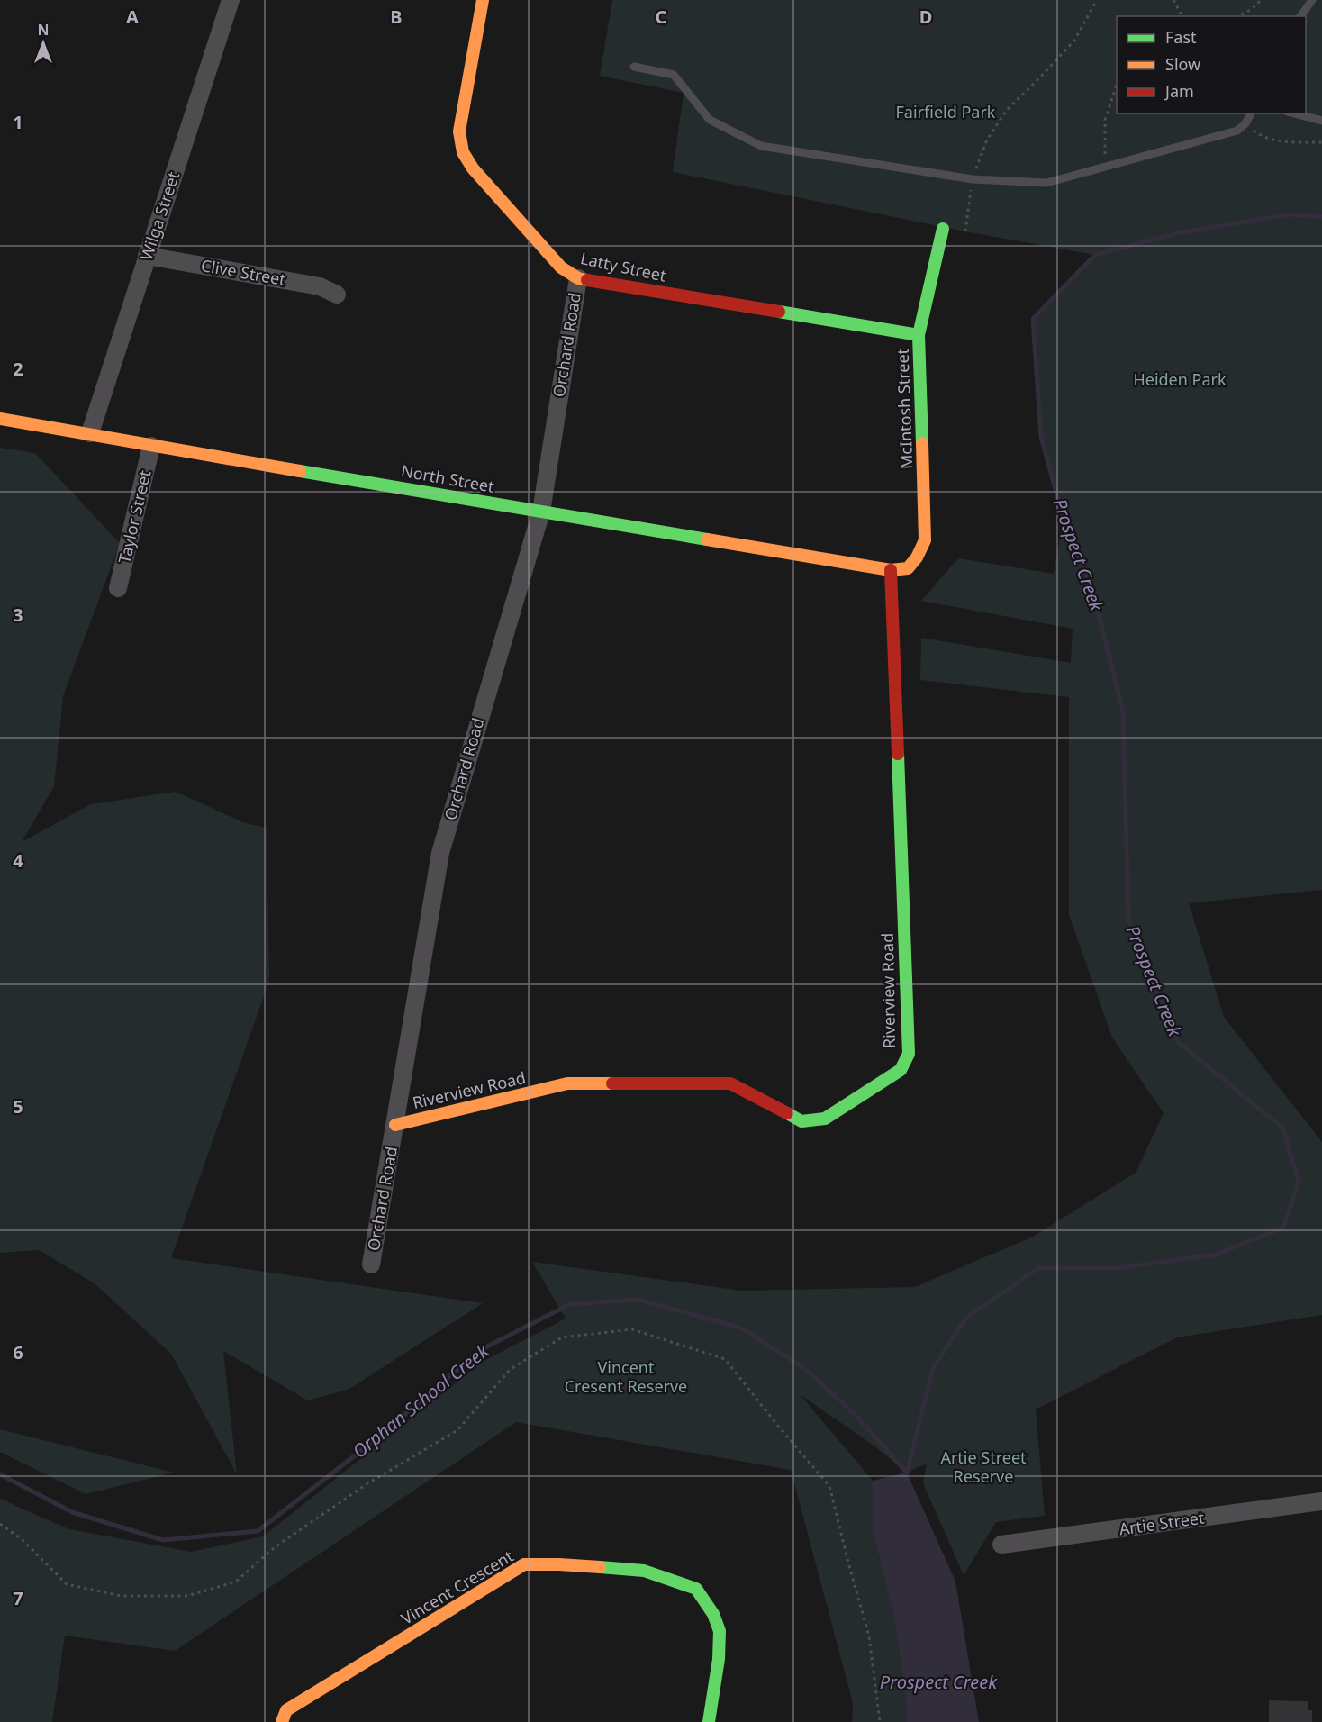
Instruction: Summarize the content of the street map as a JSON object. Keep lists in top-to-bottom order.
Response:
{
  "streets": {
    "street": [
      "Wilga Street",
      "Latty Street",
      "Clive Street",
      "Orchard Road",
      "McIntosh Street",
      "North Street",
      "Taylor Street",
      "Riverview Road",
      "Artie Street",
      "Vincent Crescent"
    ]
  },
  "crossings": [
    ["Wilga Street", "Clive Street"],
    ["Wilga Street", "North Street"],
    ["Latty Street", "Orchard Road"],
    ["Latty Street", "McIntosh Street"],
    ["Orchard Road", "North Street"],
    ["Orchard Road", "Riverview Road"],
    ["McIntosh Street", "North Street"],
    ["McIntosh Street", "Riverview Road"],
    ["North Street", "Taylor Street"],
    ["North Street", "Riverview Road"]
  ],
  "water": ["Prospect Creek", "Orphan School Creek"],
  "parks": [
    "Fairfield Park",
    "Heiden Park",
    "Vincent Cresent Reserve",
    "Artie Street Reserve"
  ],
  "legend": ["Fast", "Slow", "Jam"],
  "north": "top",
  "grid": {
    "columns": [
      "A",
      "B",
      "C",
      "D"
    ],
    "rows": [
      "1",
      "2",
      "3",
      "4",
      "5",
      "6",
      "7"
    ]
  }
}
